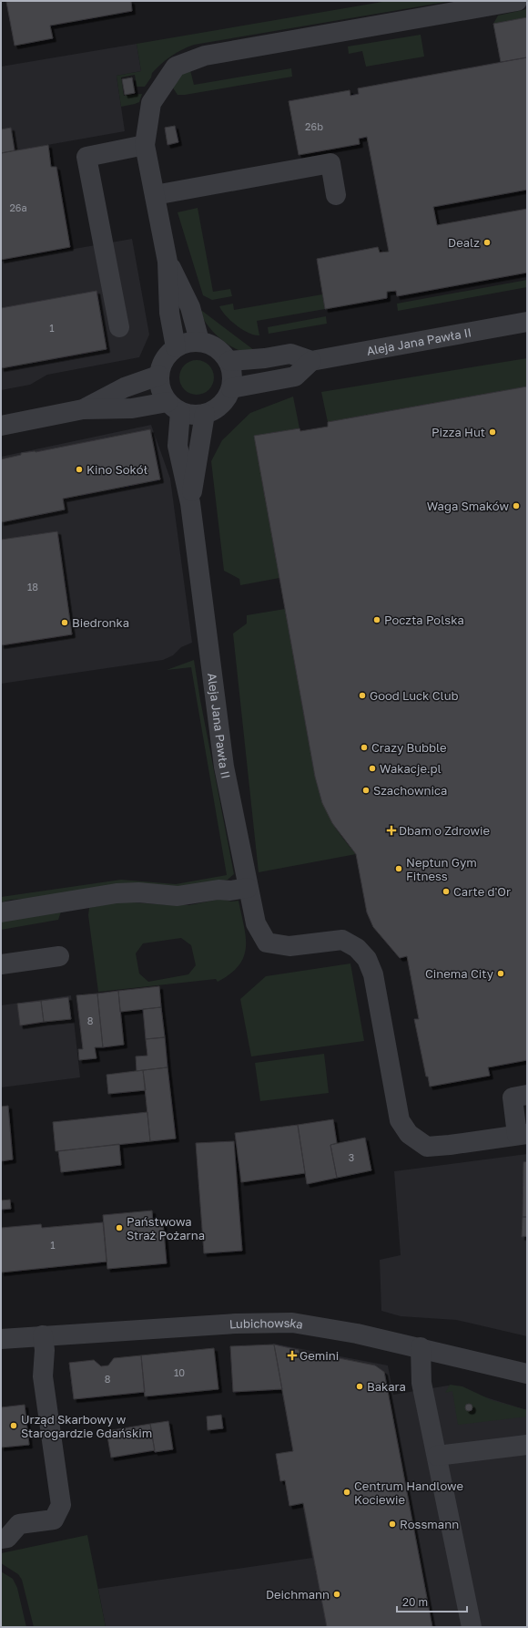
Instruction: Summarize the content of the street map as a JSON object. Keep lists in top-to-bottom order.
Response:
{
  "streets": {
    "street": ["Aleja Jana Pawła II", "Lubichowska"]
  },
  "places": {
    "other": [
      "Dealz",
      "Pizza Hut",
      "Kino Sokół",
      "Waga Smaków",
      "Poczta Polska",
      "Biedronka",
      "Good Luck Club",
      "Crazy Bubble",
      "Wakacje.pl",
      "Szachownica",
      "Neptun Gym Fitness",
      "Carte d'Or",
      "Cinema City",
      "Państwowa Straż Pożarna",
      "Bakara",
      "Urząd Skarbowy w Starogardzie Gdańskim",
      "Centrum Handlowe Kociewie",
      "Rossmann",
      "Deichmann"
    ],
    "health": ["Dbam o Zdrowie", "Gemini"]
  },
  "house_numbers": [
    "26b",
    "26a",
    "1",
    "18",
    "8",
    "3",
    "1",
    "10",
    "8"
  ],
  "scale_bar": "20 m"
}
